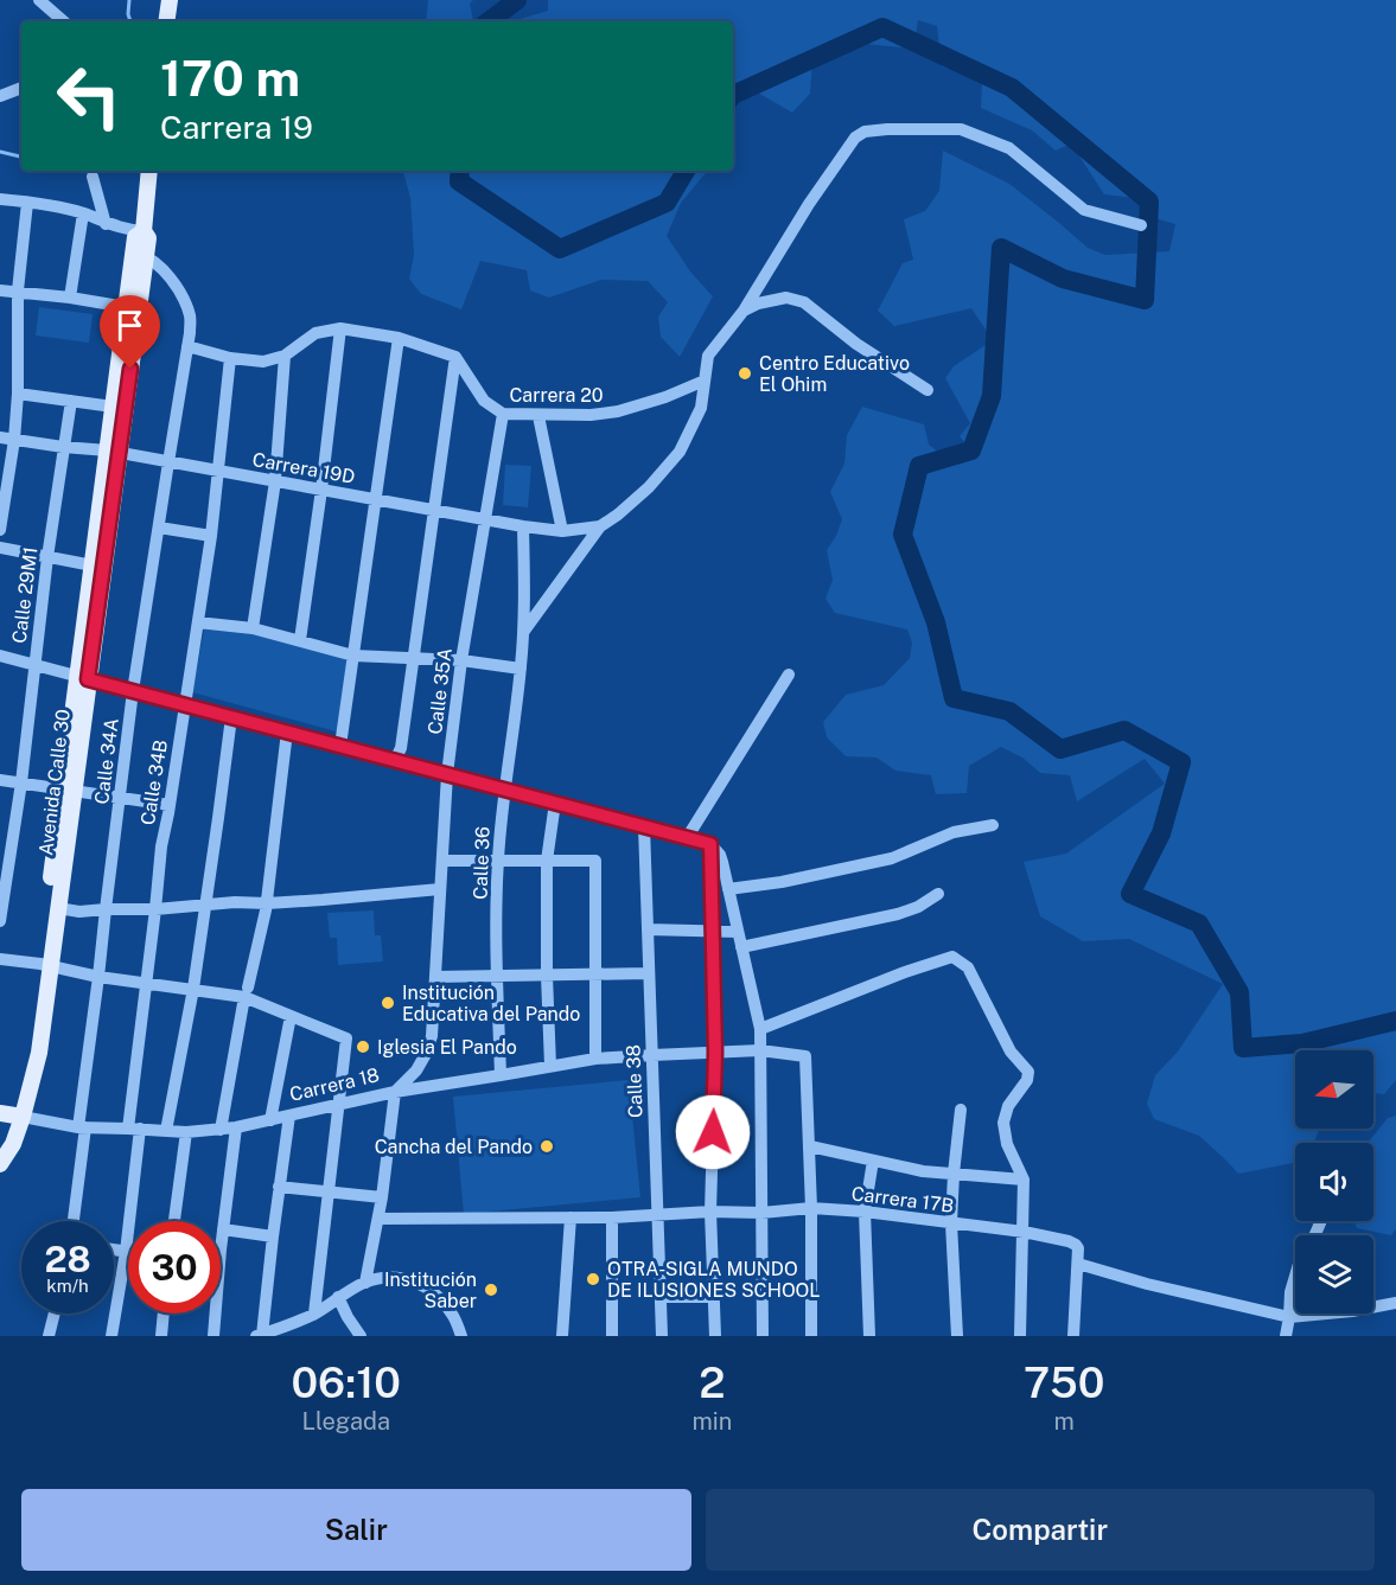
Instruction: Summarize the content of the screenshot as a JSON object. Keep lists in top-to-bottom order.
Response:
{
  "streets": {
    "main road": ["Avenida Calle 30"],
    "street": [
      "Carrera 20",
      "Carrera 19D",
      "Calle 29M1",
      "Calle 35A",
      "Calle 34A",
      "Calle 34B",
      "Calle 36",
      "Calle 38",
      "Carrera 18",
      "Carrera 17B"
    ]
  },
  "crossings": [
    ["Carrera 20", "Calle 35A"],
    ["Carrera 19D", "Calle 29M1"],
    ["Carrera 19D", "Calle 35A"],
    ["Carrera 19D", "Calle 34A"],
    ["Carrera 19D", "Avenida Calle 30"],
    ["Carrera 19D", "Calle 34B"],
    ["Carrera 19D", "Calle 36"],
    ["Calle 35A", "Carrera 18"],
    ["Calle 34A", "Avenida Calle 30"],
    ["Calle 34A", "Carrera 18"],
    ["Avenida Calle 30", "Carrera 18"],
    ["Calle 34B", "Carrera 18"],
    ["Calle 36", "Carrera 18"],
    ["Calle 38", "Carrera 18"],
    ["Calle 38", "Carrera 17B"]
  ],
  "places": [
    "Centro Educativo El Ohim",
    "Institución Educativa del Pando",
    "Iglesia El Pando",
    "Cancha del Pando",
    "OTRA-SIGLA MUNDO DE ILUSIONES SCHOOL",
    "Institución Saber"
  ],
  "north": "left",
  "page": {
    "turn": ["170 m", "Carrera 19"],
    "speed": "28 km/h",
    "limit": "30",
    "eta": [
      "06:10",
      "Llegada",
      "2",
      "min",
      "750",
      "m"
    ],
    "buttons": ["Salir", "Compartir"]
  }
}
